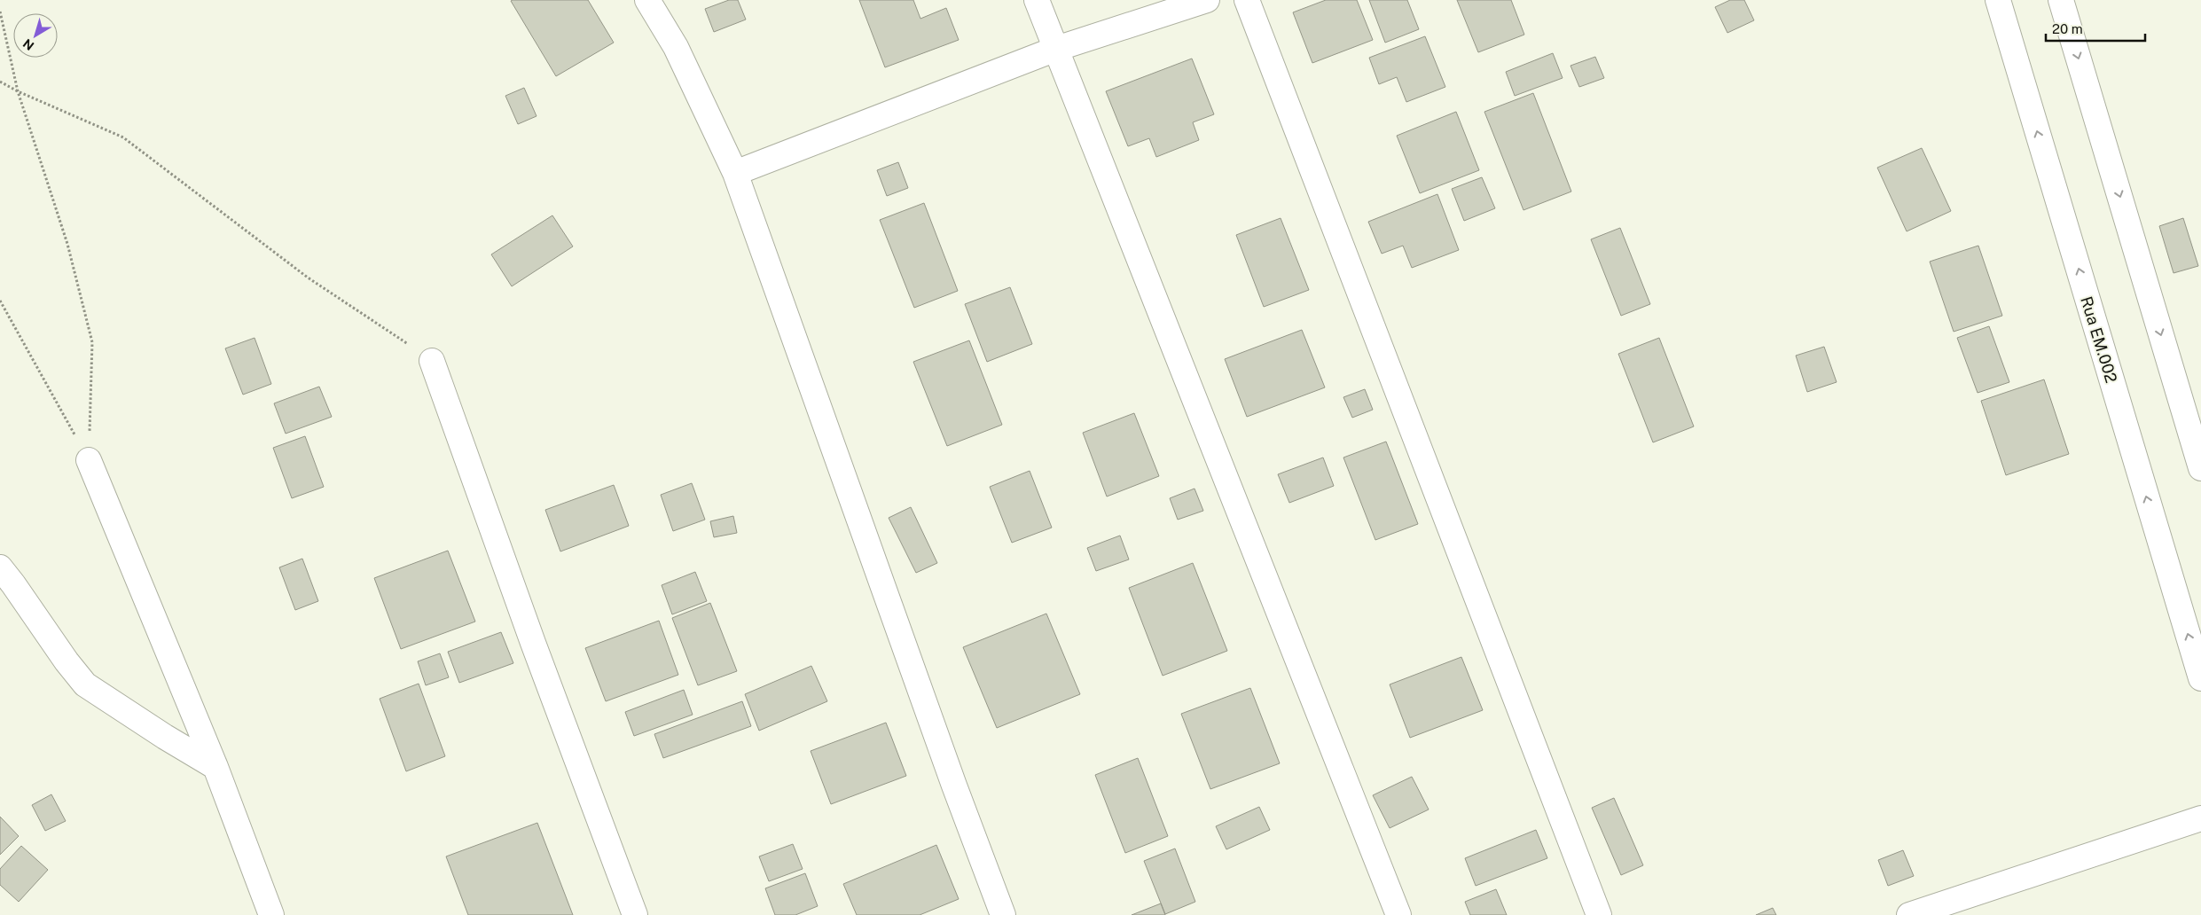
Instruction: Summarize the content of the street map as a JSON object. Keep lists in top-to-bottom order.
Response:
{
  "streets": {
    "street": ["Rua EM.002"]
  },
  "scale_bar": "20 m",
  "north": "bottom left"
}
